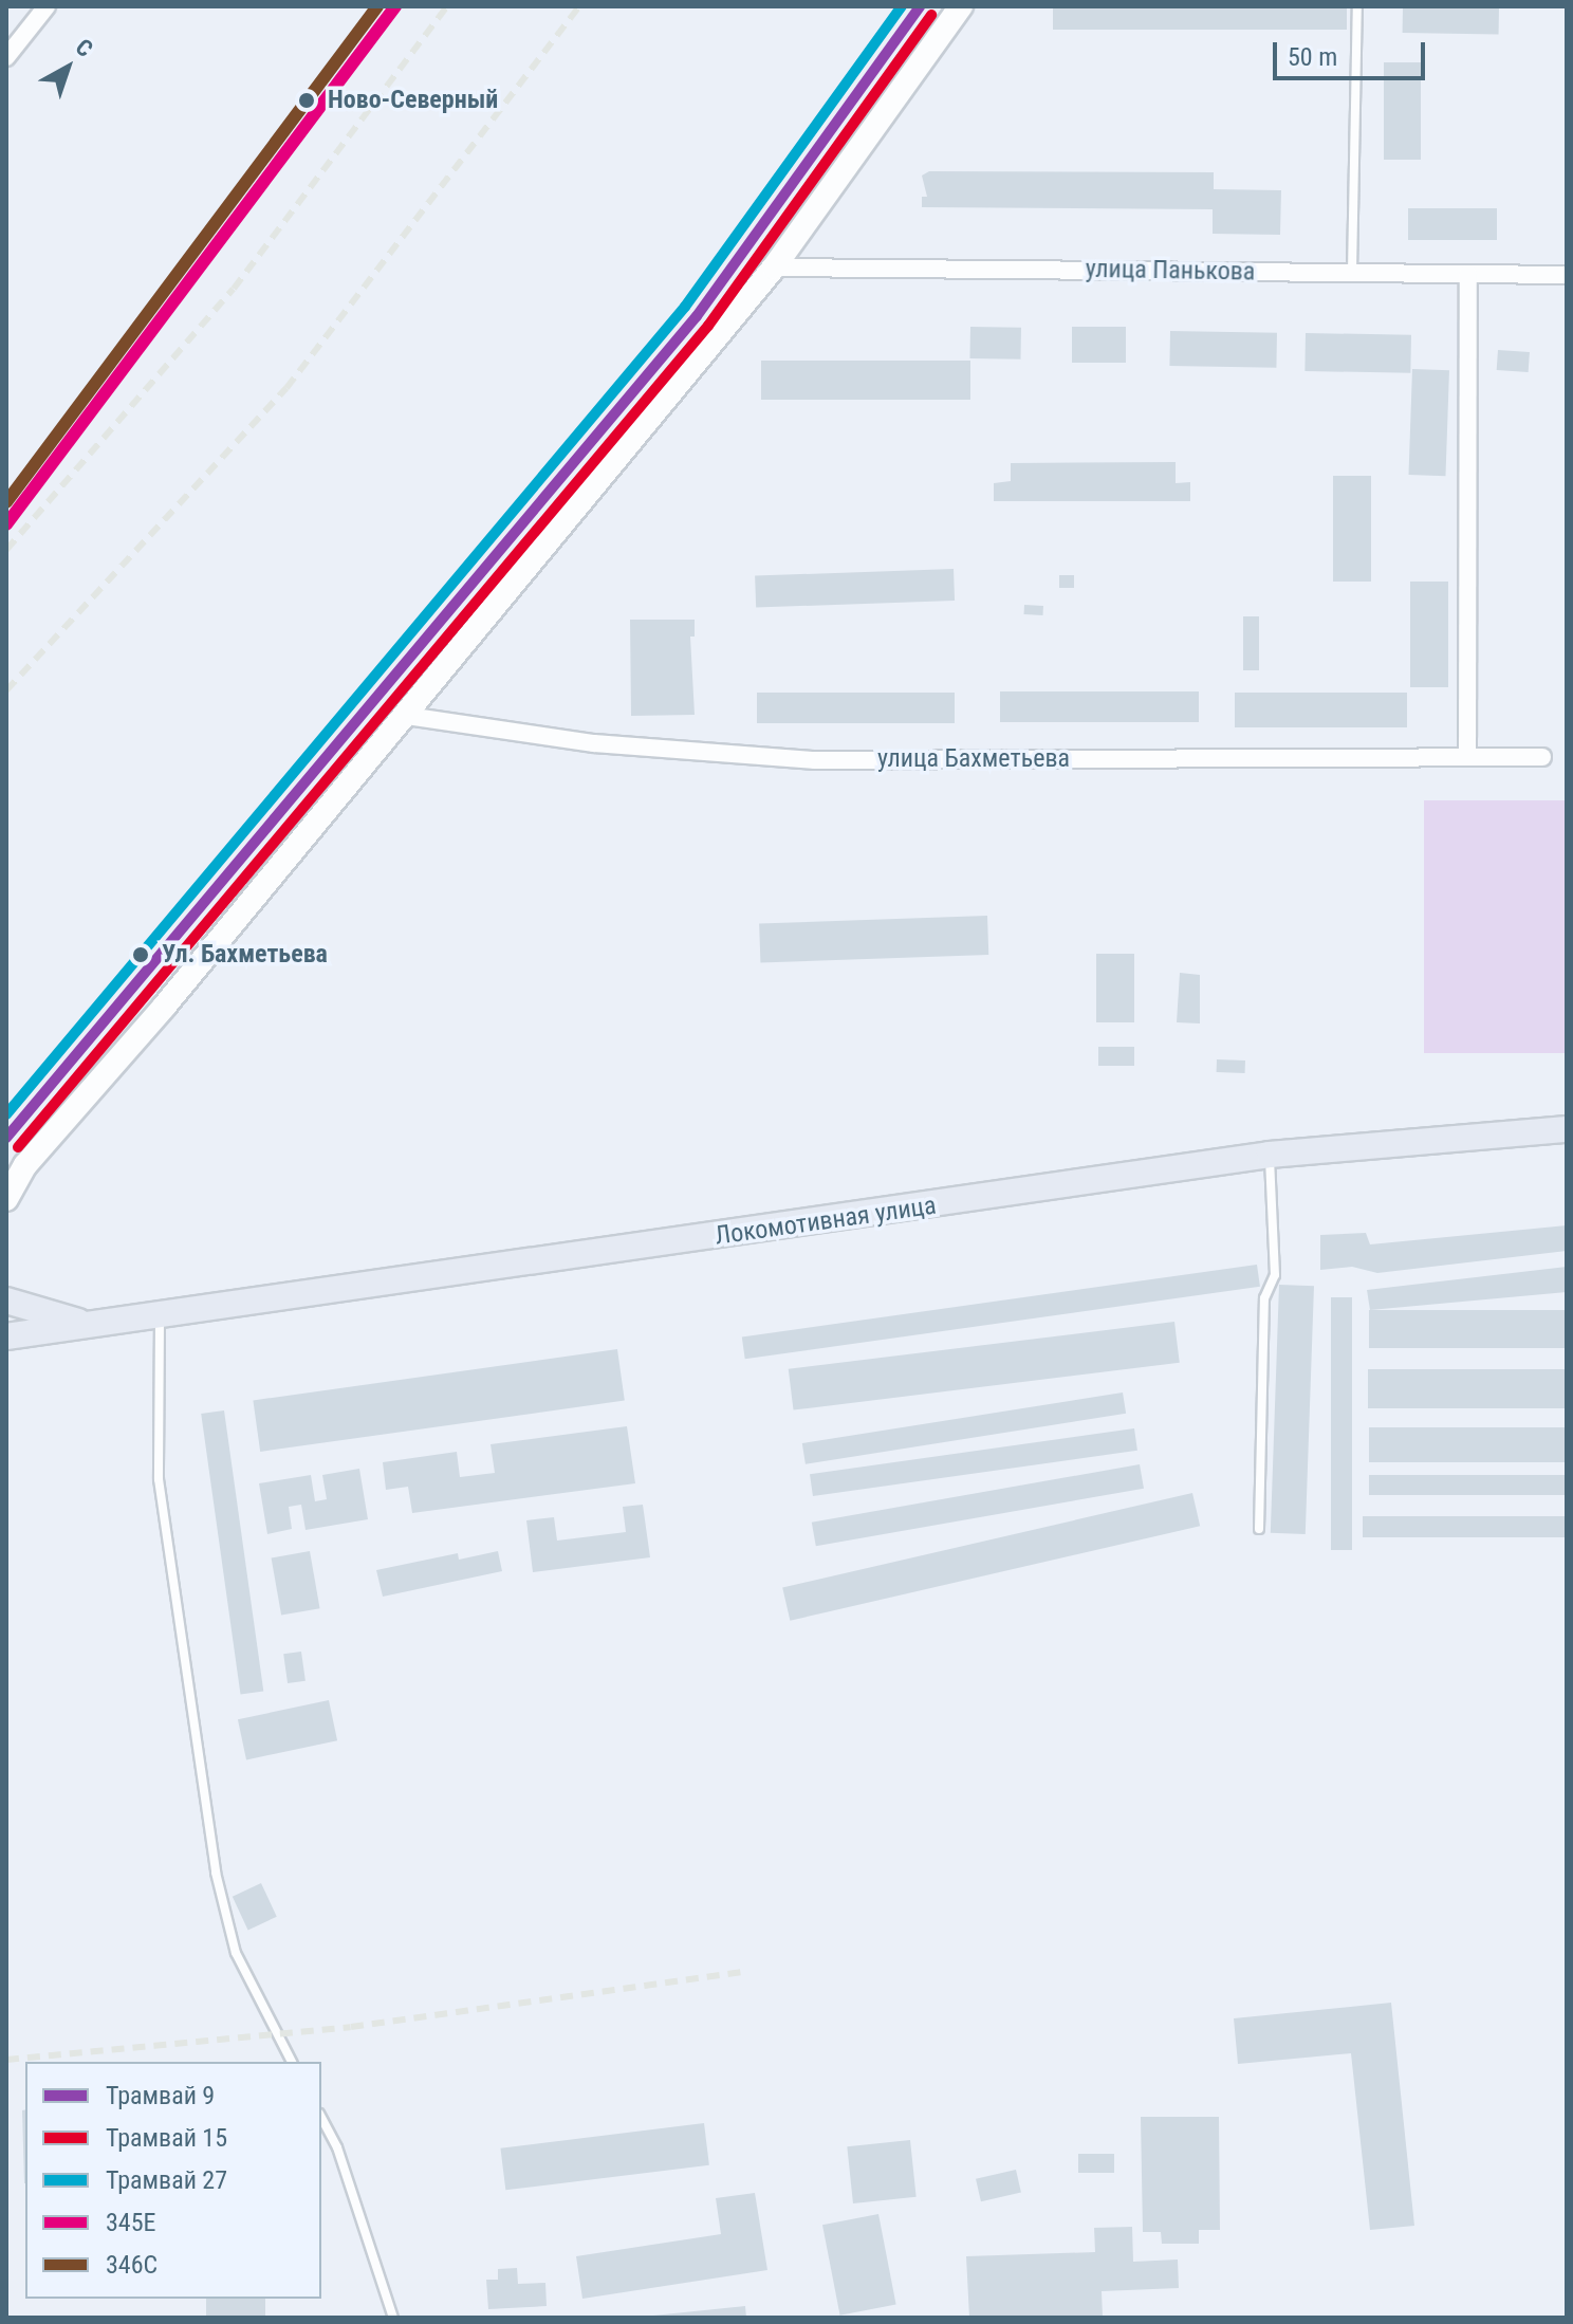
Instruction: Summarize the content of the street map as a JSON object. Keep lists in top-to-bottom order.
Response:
{
  "streets": {
    "main road": ["Локомотивная улица"],
    "street": ["улица Панькова", "улица Бахметьева"]
  },
  "places": ["Ново-Северный", "Ул. Бахметьева"],
  "lines": [
    "tram line 9",
    "tram line 27",
    "transit line 345Е",
    "transit line 346С",
    "tram line 15"
  ],
  "legend": [
    "Трамвай 9",
    "Трамвай 15",
    "Трамвай 27",
    "345Е",
    "346С"
  ],
  "scale_bar": "50 m",
  "north": "top right"
}
